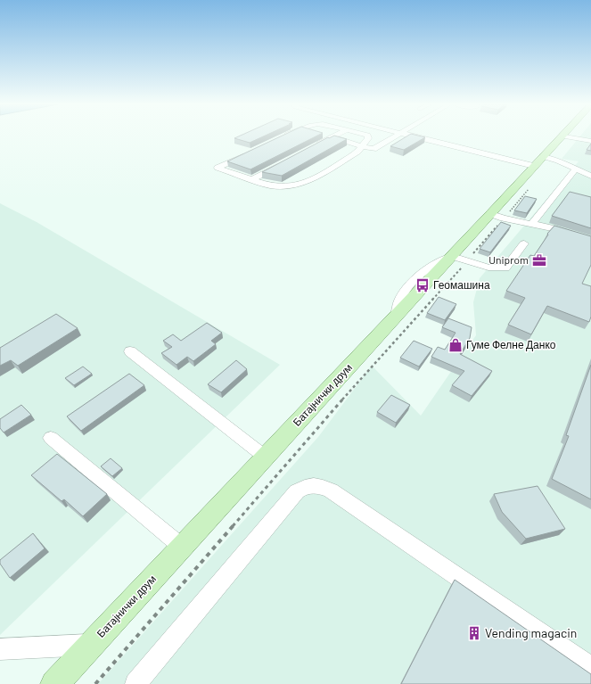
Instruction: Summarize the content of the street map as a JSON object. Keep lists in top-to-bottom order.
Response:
{
  "streets": {
    "main road": ["Батајнички друм"]
  },
  "places": {
    "office": ["Uniprom"],
    "bus stop": ["Геомашина"],
    "shop": ["Гуме Фелне Данко"],
    "building": ["Vending magacin"]
  }
}
